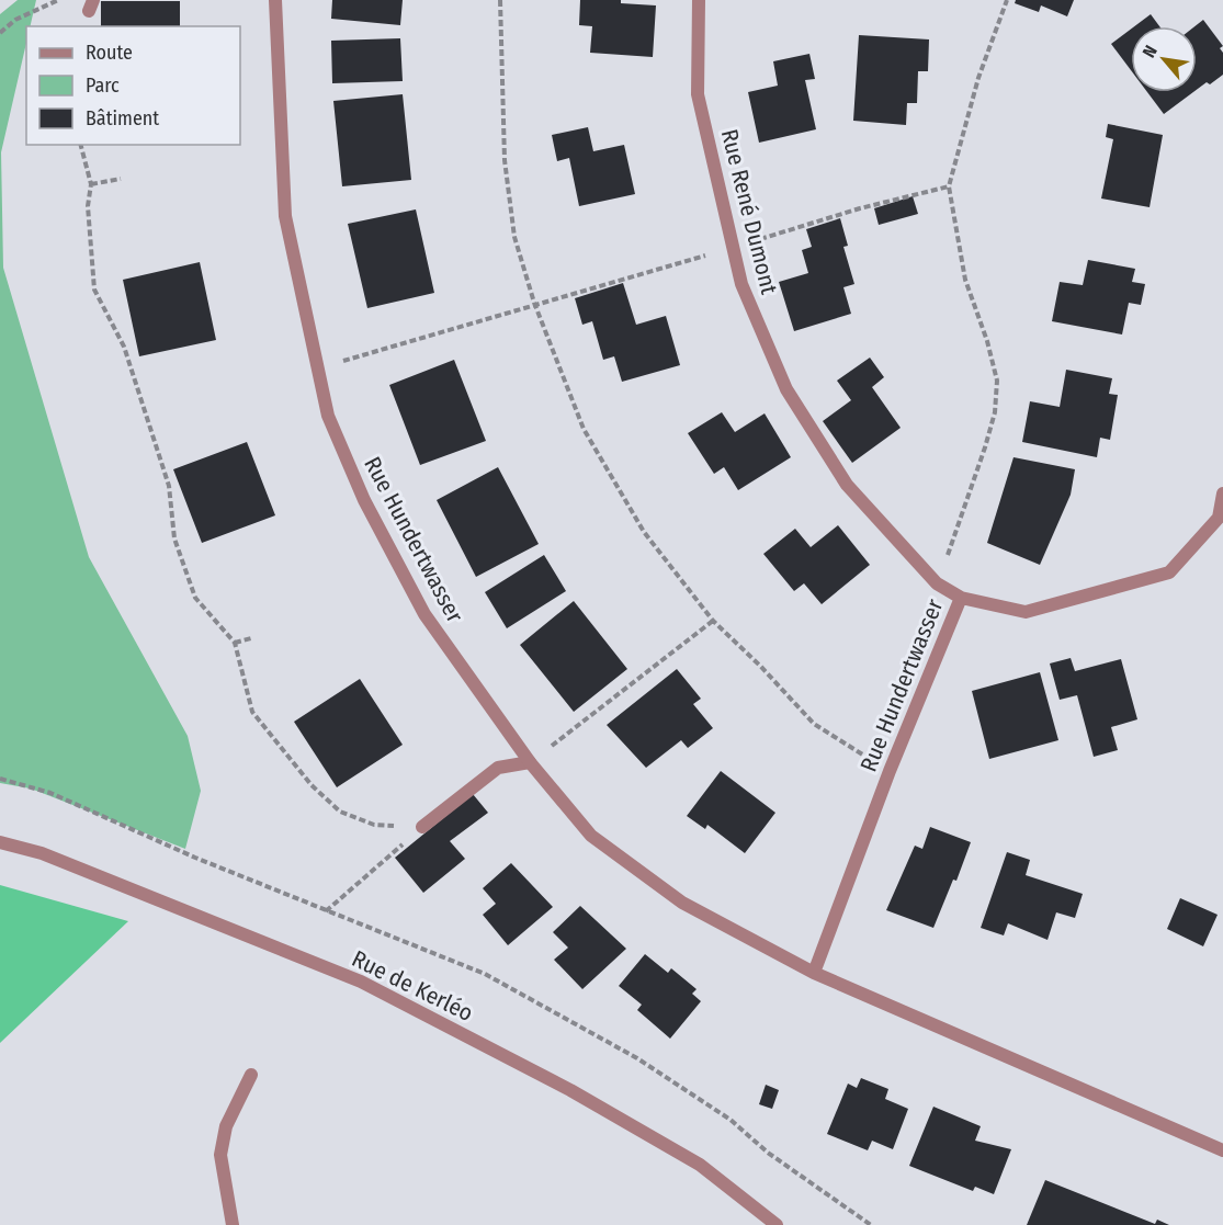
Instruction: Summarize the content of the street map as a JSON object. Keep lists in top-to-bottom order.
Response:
{
  "streets": {
    "street": ["Rue René Dumont", "Rue Hundertwasser", "Rue de Kerléo"]
  },
  "crossings": [
    ["Rue René Dumont", "Rue Hundertwasser"]
  ],
  "legend": ["Route", "Parc", "Bâtiment"],
  "north": "top left"
}
